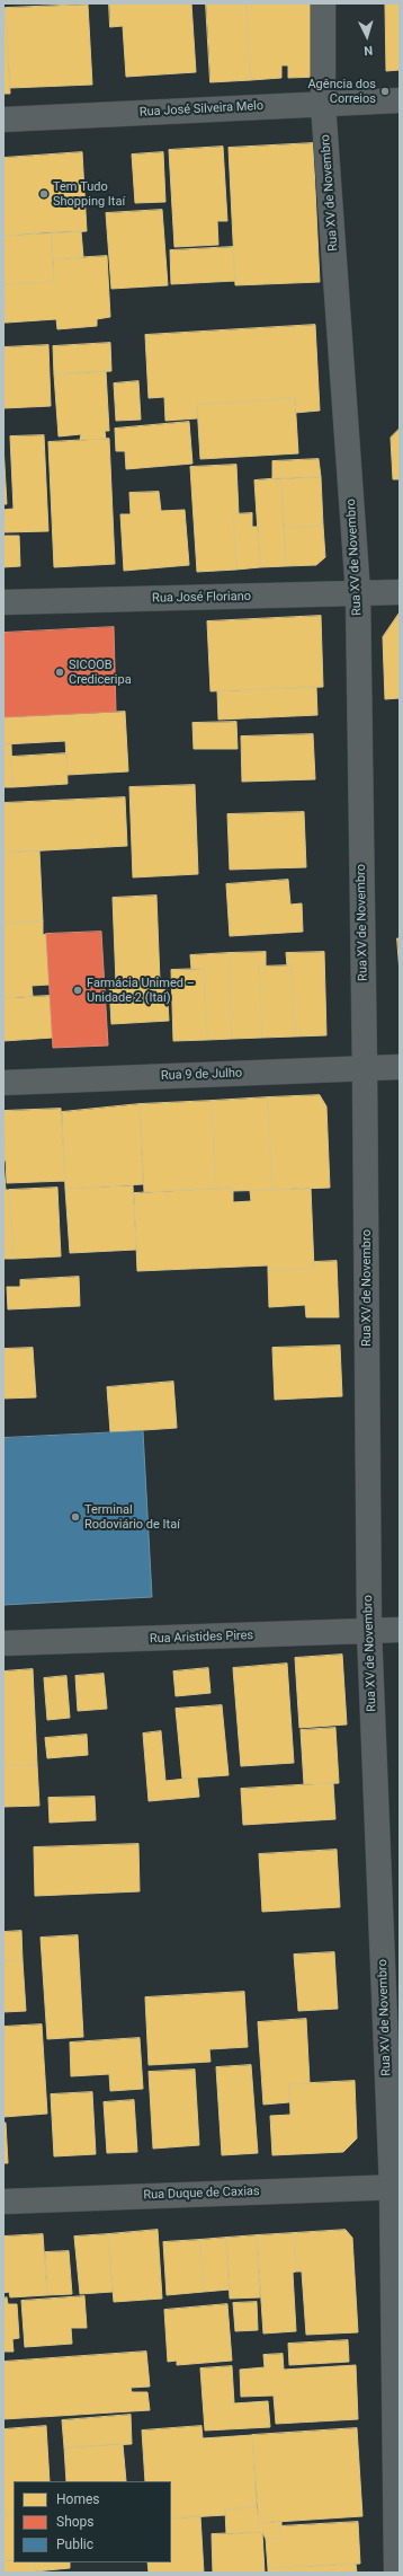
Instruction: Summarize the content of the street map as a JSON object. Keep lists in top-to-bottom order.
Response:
{
  "streets": {
    "street": [
      "Rua José Silveira Melo",
      "Rua XV de Novembro",
      "Rua José Floriano",
      "Rua 9 de Julho",
      "Rua Aristides Pires",
      "Rua Duque de Caxias"
    ]
  },
  "crossings": [
    ["Rua José Silveira Melo", "Rua XV de Novembro"],
    ["Rua XV de Novembro", "Rua José Floriano"],
    ["Rua XV de Novembro", "Rua 9 de Julho"],
    ["Rua XV de Novembro", "Rua Aristides Pires"],
    ["Rua XV de Novembro", "Rua Duque de Caxias"]
  ],
  "places": [
    "Agência dos Correios",
    "Tem Tudo Shopping Itaí",
    "SICOOB Crediceripa",
    "Farmácia Unimed – Unidade 2 (Itaí)",
    "Terminal Rodoviário de Itaí"
  ],
  "legend": ["Homes", "Shops", "Public"],
  "north": "bottom"
}
